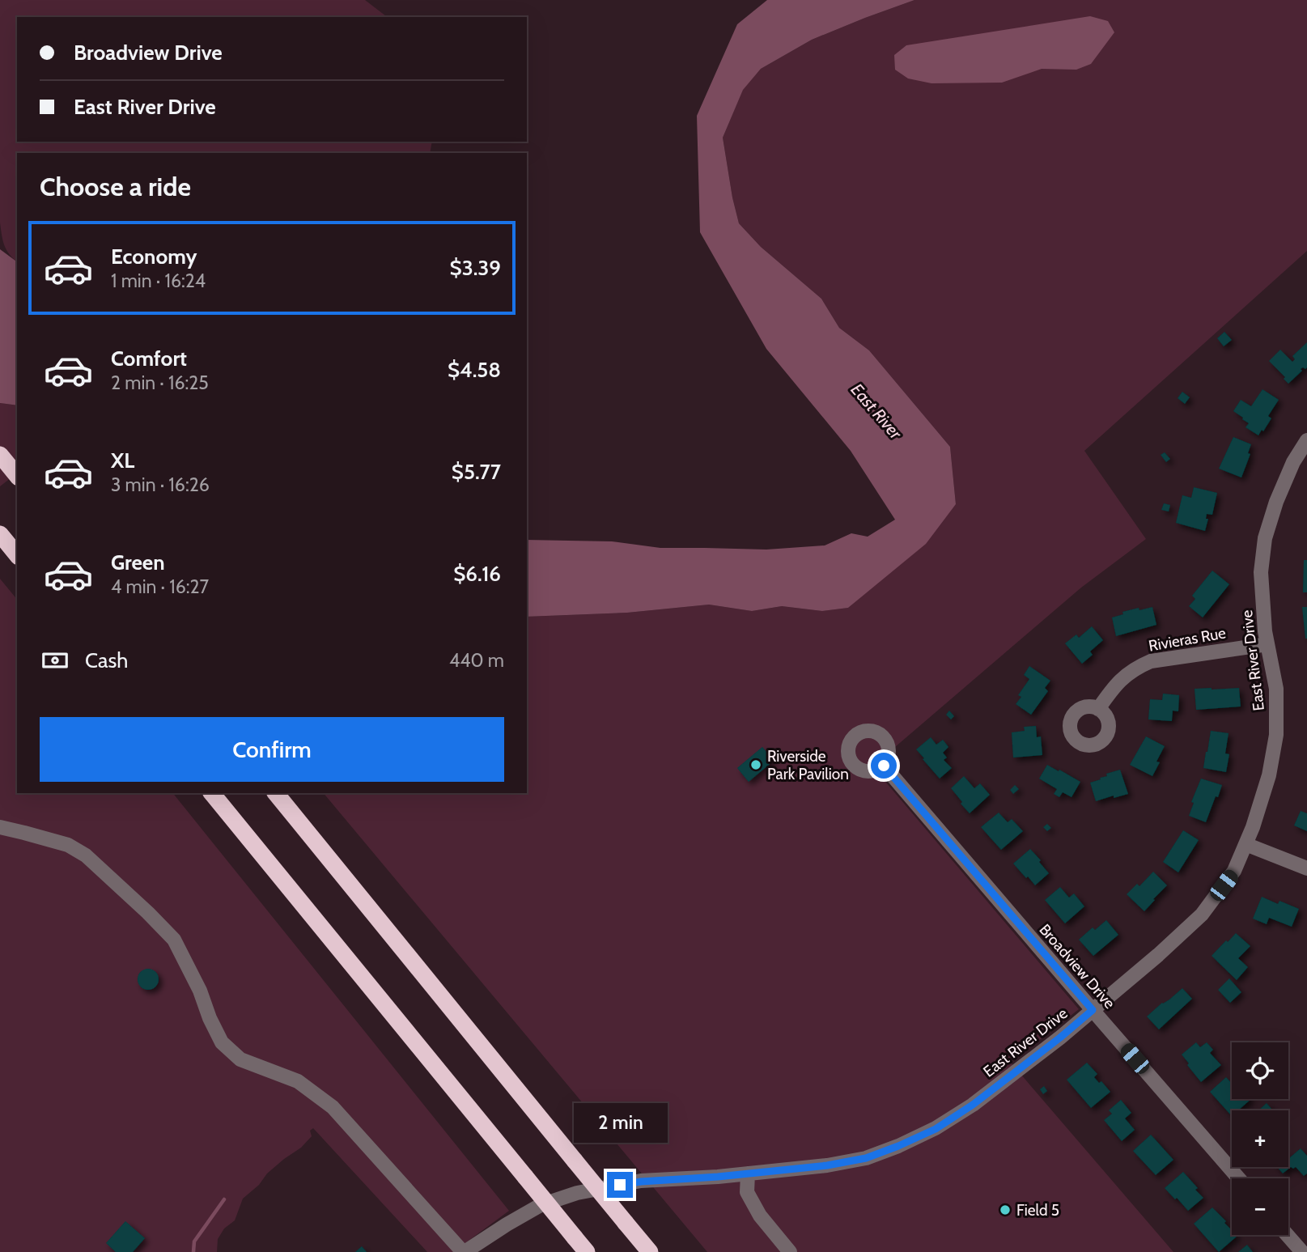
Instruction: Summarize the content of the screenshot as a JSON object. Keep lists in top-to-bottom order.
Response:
{
  "streets": {
    "street": ["Rivieras Rue", "East River Drive", "Broadview Drive"]
  },
  "crossings": [
    ["Rivieras Rue", "East River Drive"],
    ["East River Drive", "Broadview Drive"]
  ],
  "water": ["East River"],
  "places": ["Riverside Park Pavilion", "Field 5"],
  "page": {
    "banner": ["Broadview Drive", "East River Drive"],
    "heading": "Choose a ride",
    "list": [
      {
        "name": "Economy",
        "note": "1 min · 16:24",
        "value": "$3.39"
      },
      {
        "name": "Comfort",
        "note": "2 min · 16:25",
        "value": "$4.58"
      },
      {
        "name": "XL",
        "note": "3 min · 16:26",
        "value": "$5.77"
      },
      {
        "name": "Green",
        "note": "4 min · 16:27",
        "value": "$6.16"
      }
    ],
    "pay": ["Cash", "440 m"],
    "buttons": "Confirm",
    "map_buttons": ["+", "−"],
    "bubble": "2 min"
  }
}
